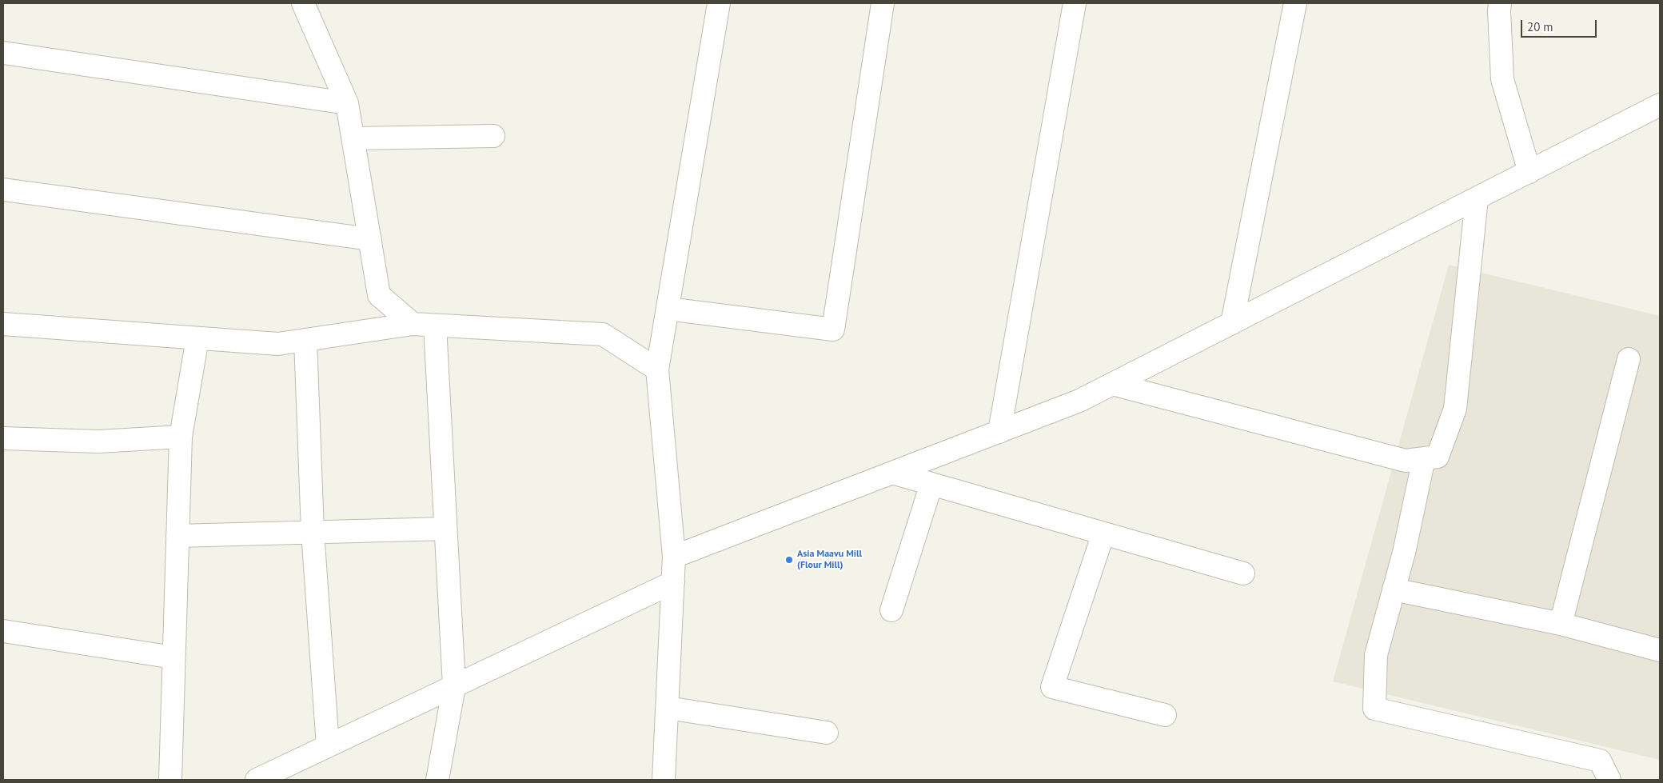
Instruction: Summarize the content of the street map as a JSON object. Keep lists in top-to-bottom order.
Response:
{
  "places": ["Asia Maavu Mill (Flour Mill)"],
  "scale_bar": "20 m"
}
